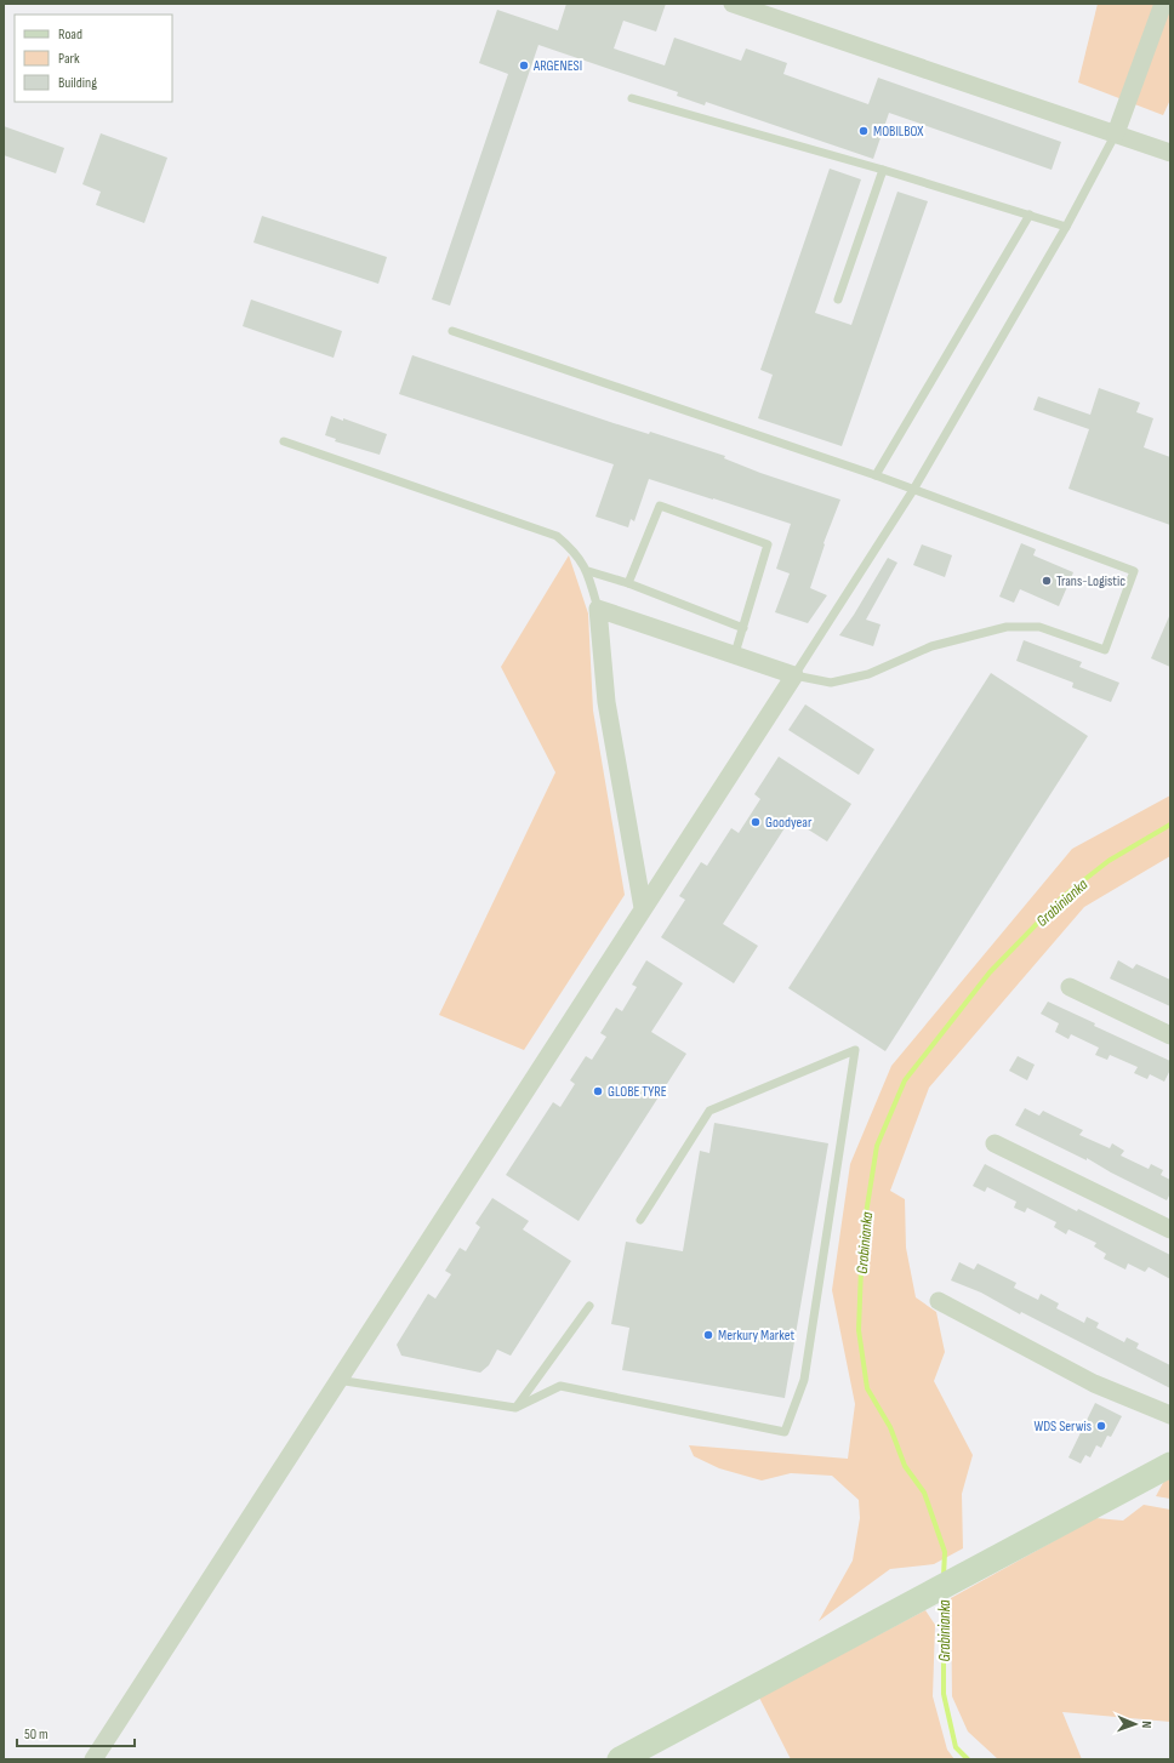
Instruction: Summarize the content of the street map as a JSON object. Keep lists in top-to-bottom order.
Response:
{
  "water": ["Grabinianka"],
  "places": [
    "ARGENESI",
    "MOBILBOX",
    "Trans-Logistic",
    "Goodyear",
    "GLOBE TYRE",
    "Merkury Market",
    "WDS Serwis"
  ],
  "legend": ["Road", "Park", "Building"],
  "scale_bar": "50 m",
  "north": "right"
}
